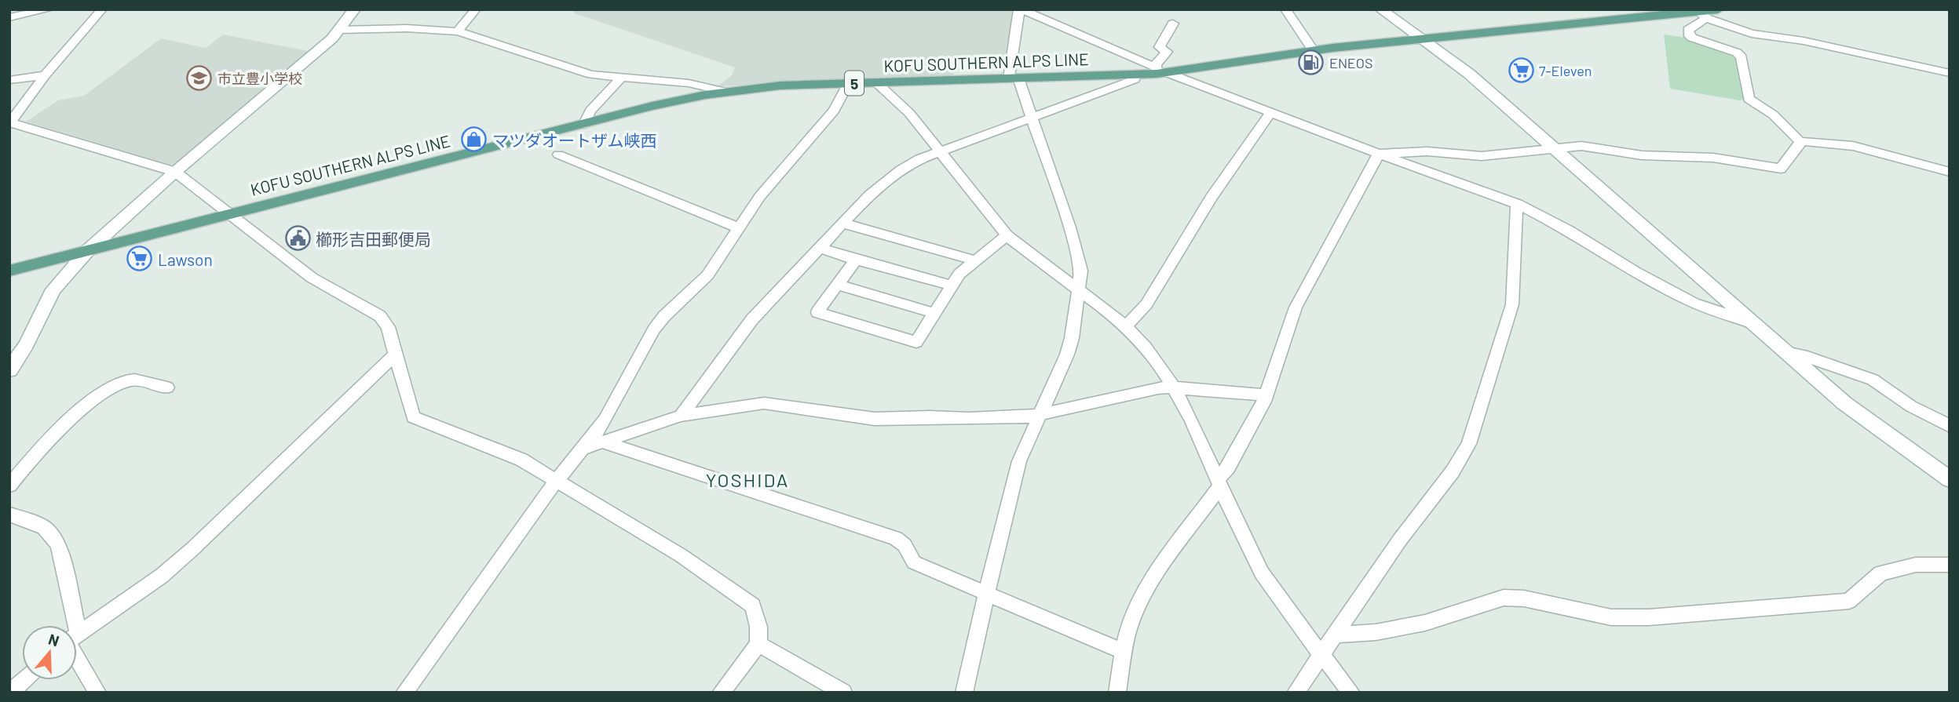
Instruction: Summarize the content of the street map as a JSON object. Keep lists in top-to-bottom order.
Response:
{
  "streets": {
    "main road": ["KOFU SOUTHERN ALPS LINE", "5"]
  },
  "districts": ["YOSHIDA"],
  "places": {
    "fuel station": ["ENEOS"],
    "supermarket": ["7-Eleven", "Lawson"],
    "school or university": ["市立豊小学校"],
    "shop": ["マツダオートザム峡西"],
    "public building": ["櫛形吉田郵便局"]
  },
  "north": "top"
}
